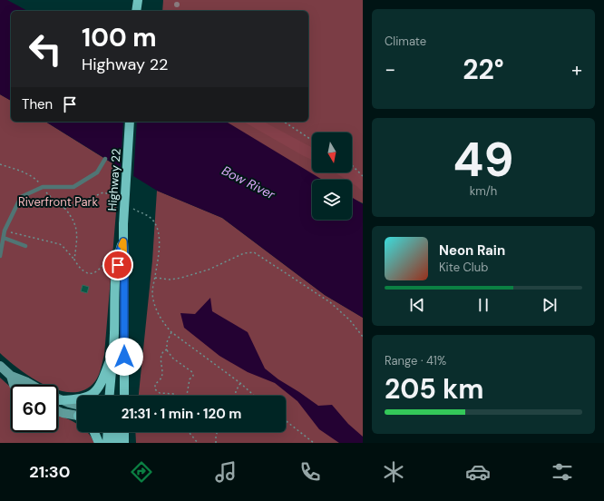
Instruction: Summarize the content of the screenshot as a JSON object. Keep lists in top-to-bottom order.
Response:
{
  "streets": {
    "main road": ["Highway 22"]
  },
  "water": ["Bow River"],
  "parks": ["Riverfront Park"],
  "north": "bottom",
  "page": {
    "tile": [
      "Climate",
      ["49", "km/h"],
      ["Range · 41%", "205 km"]
    ],
    "turn": ["100 m", "Highway 22"],
    "heat": ["−", "22°", "+"],
    "then": "Then",
    "song": ["Neon Rain", "Kite Club"],
    "limit": "60",
    "trip": "21:31 · 1 min · 120 m",
    "tabs": "21:30"
  }
}
